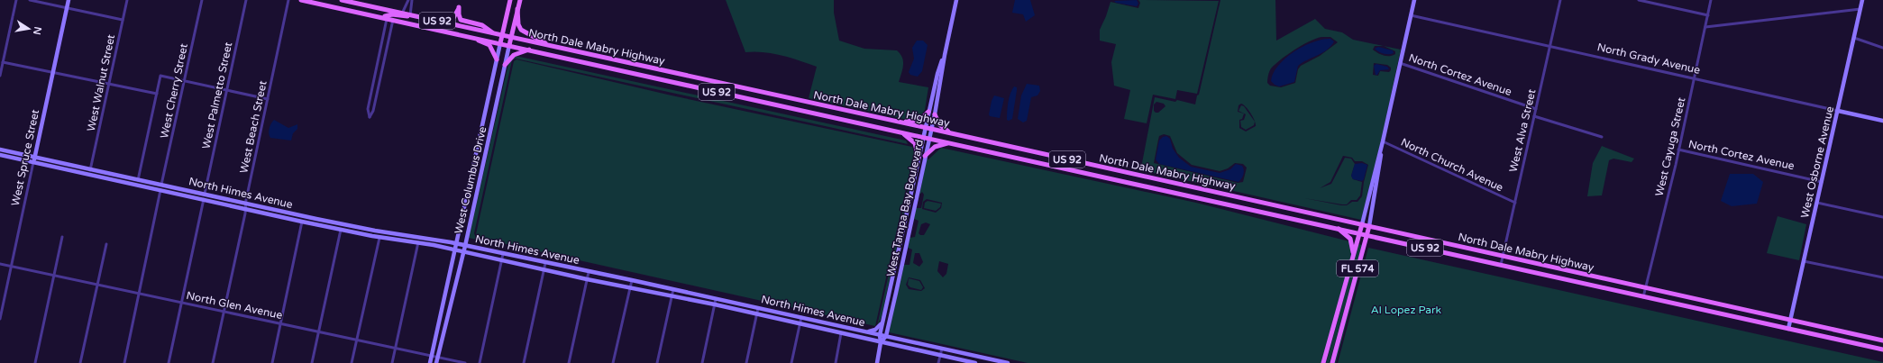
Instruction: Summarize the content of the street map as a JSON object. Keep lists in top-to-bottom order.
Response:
{
  "streets": {
    "main road": [
      "US 92",
      "North Dale Mabry Highway",
      "West Columbus Drive",
      "FL 574"
    ],
    "street": [
      "North Grady Avenue",
      "North Cortez Avenue",
      "West Walnut Street",
      "West Cherry Street",
      "West Palmetto Street",
      "West Beach Street",
      "West Alva Street",
      "West Cayuga Street",
      "West Spruce Street",
      "West Osborne Avenue",
      "North Church Avenue",
      "North Himes Avenue",
      "West Tampa Bay Boulevard",
      "North Glen Avenue"
    ]
  },
  "crossings": [
    ["US 92", "North Dale Mabry Highway"],
    ["US 92", "West Columbus Drive"],
    ["North Dale Mabry Highway", "West Alva Street"],
    ["North Dale Mabry Highway", "West Cayuga Street"],
    ["North Dale Mabry Highway", "West Osborne Avenue"],
    ["North Dale Mabry Highway", "West Columbus Drive"],
    ["North Dale Mabry Highway", "West Tampa Bay Boulevard"],
    ["North Dale Mabry Highway", "FL 574"],
    ["North Grady Avenue", "West Alva Street"],
    ["North Grady Avenue", "West Cayuga Street"],
    ["North Grady Avenue", "West Osborne Avenue"],
    ["North Cortez Avenue", "West Alva Street"],
    ["North Cortez Avenue", "West Cayuga Street"],
    ["North Cortez Avenue", "West Osborne Avenue"],
    ["West Walnut Street", "North Himes Avenue"],
    ["West Cherry Street", "North Himes Avenue"],
    ["West Palmetto Street", "North Himes Avenue"],
    ["West Beach Street", "North Himes Avenue"],
    ["West Beach Street", "North Glen Avenue"],
    ["West Alva Street", "North Church Avenue"],
    ["West Spruce Street", "North Himes Avenue"],
    ["West Spruce Street", "North Glen Avenue"],
    ["West Columbus Drive", "North Himes Avenue"],
    ["West Columbus Drive", "North Glen Avenue"],
    ["North Himes Avenue", "West Tampa Bay Boulevard"]
  ],
  "parks": ["Al Lopez Park"],
  "north": "right"
}
